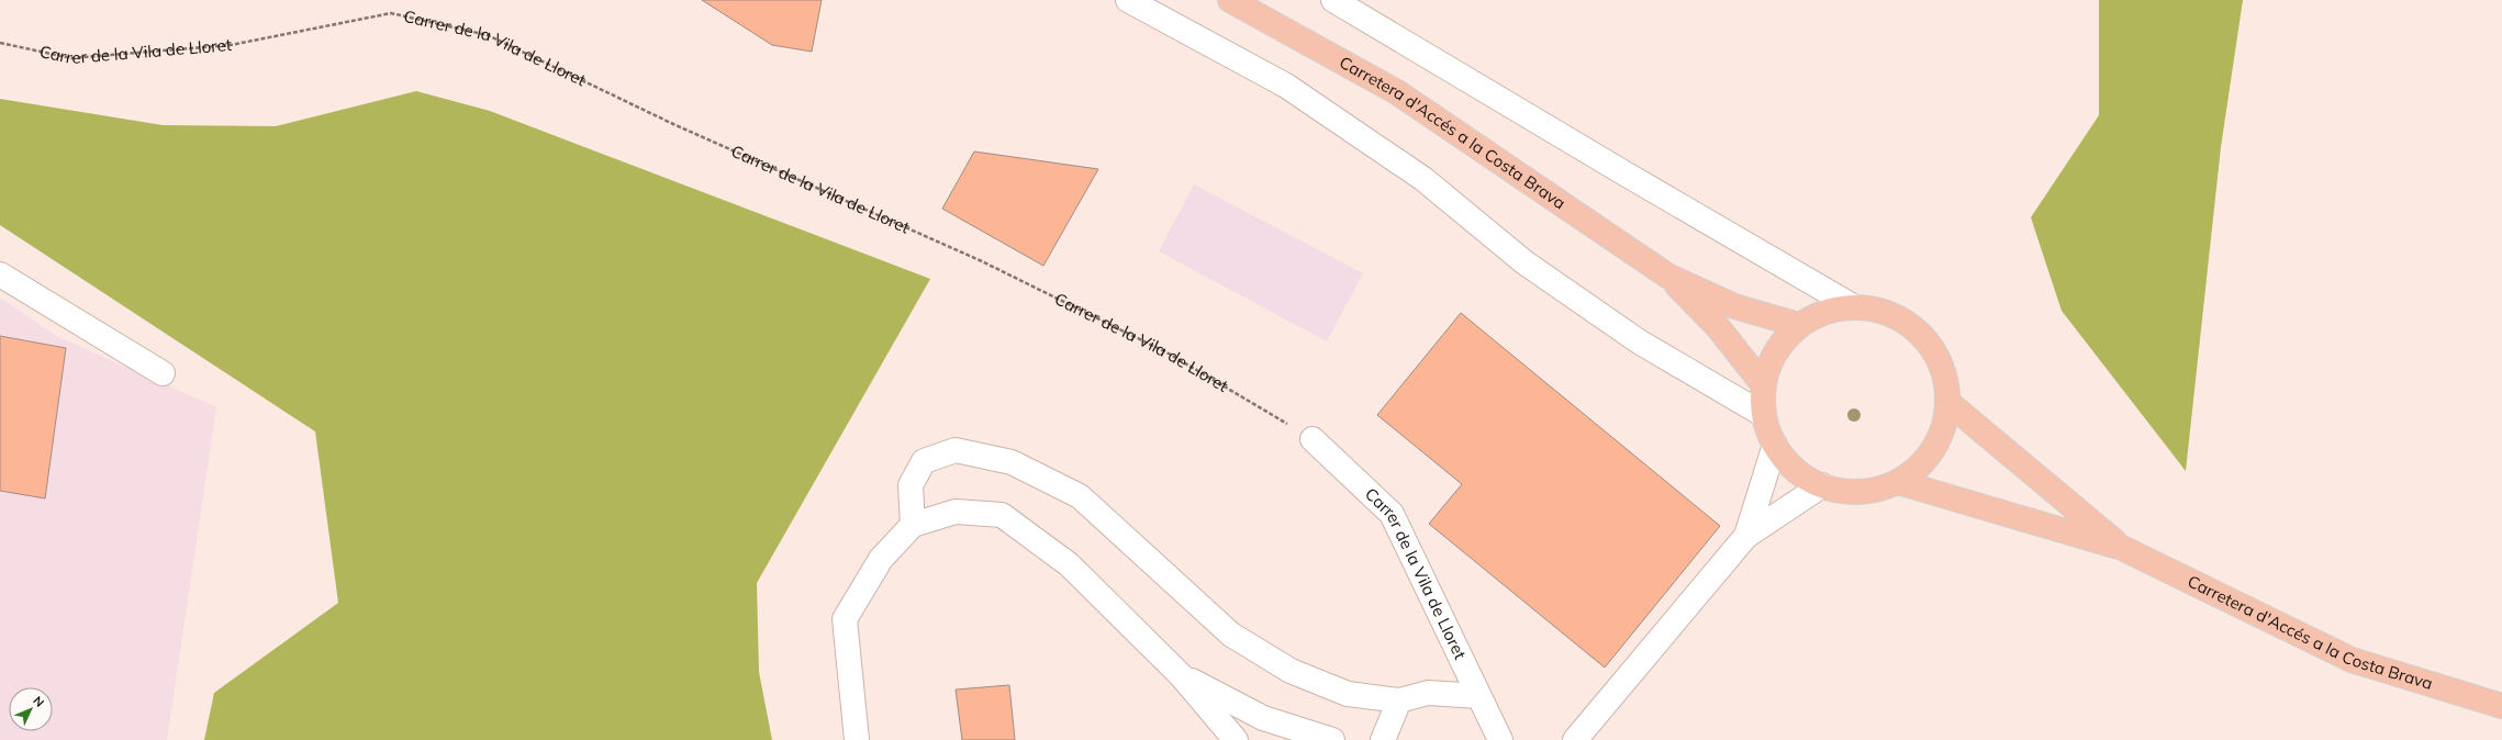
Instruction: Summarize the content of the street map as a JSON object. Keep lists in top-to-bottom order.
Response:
{
  "streets": {
    "main road": ["Carretera d'Accés a la Costa Brava"],
    "street": ["Carrer de la Vila de Lloret"]
  },
  "north": "top right"
}
